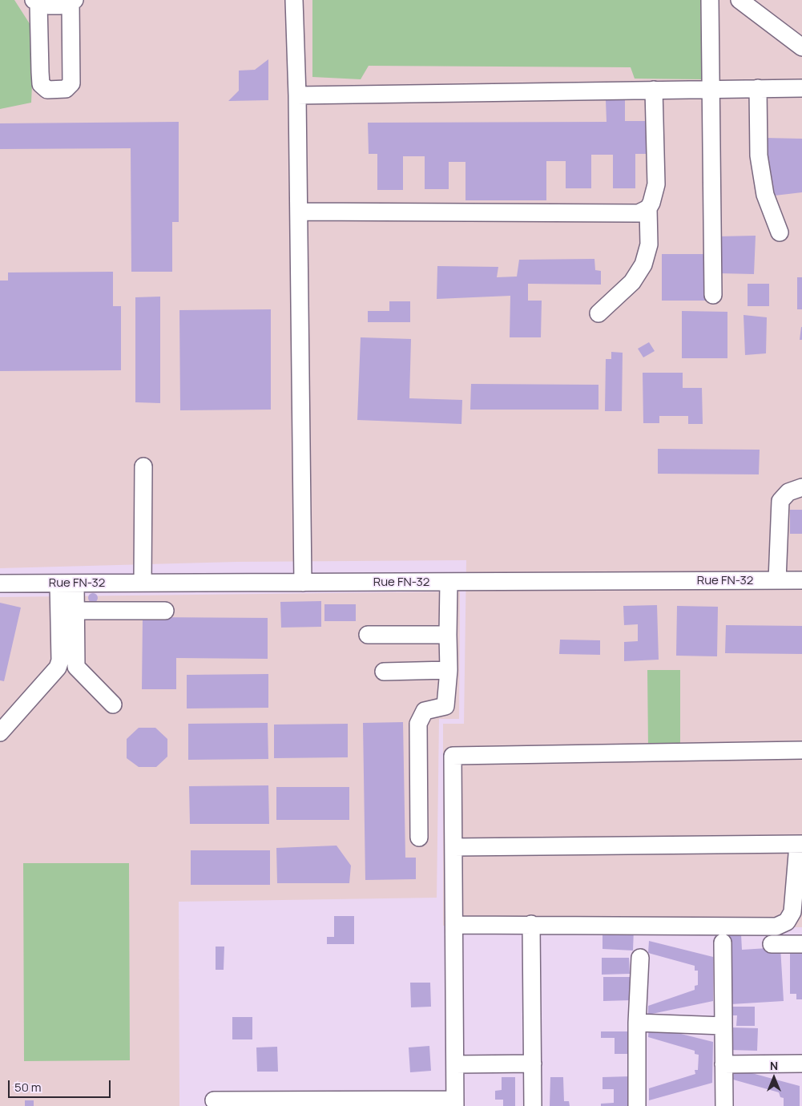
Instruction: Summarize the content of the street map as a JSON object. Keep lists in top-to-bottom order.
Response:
{
  "streets": {
    "street": ["Rue FN-32"]
  },
  "scale_bar": "50 m",
  "north": "top"
}
